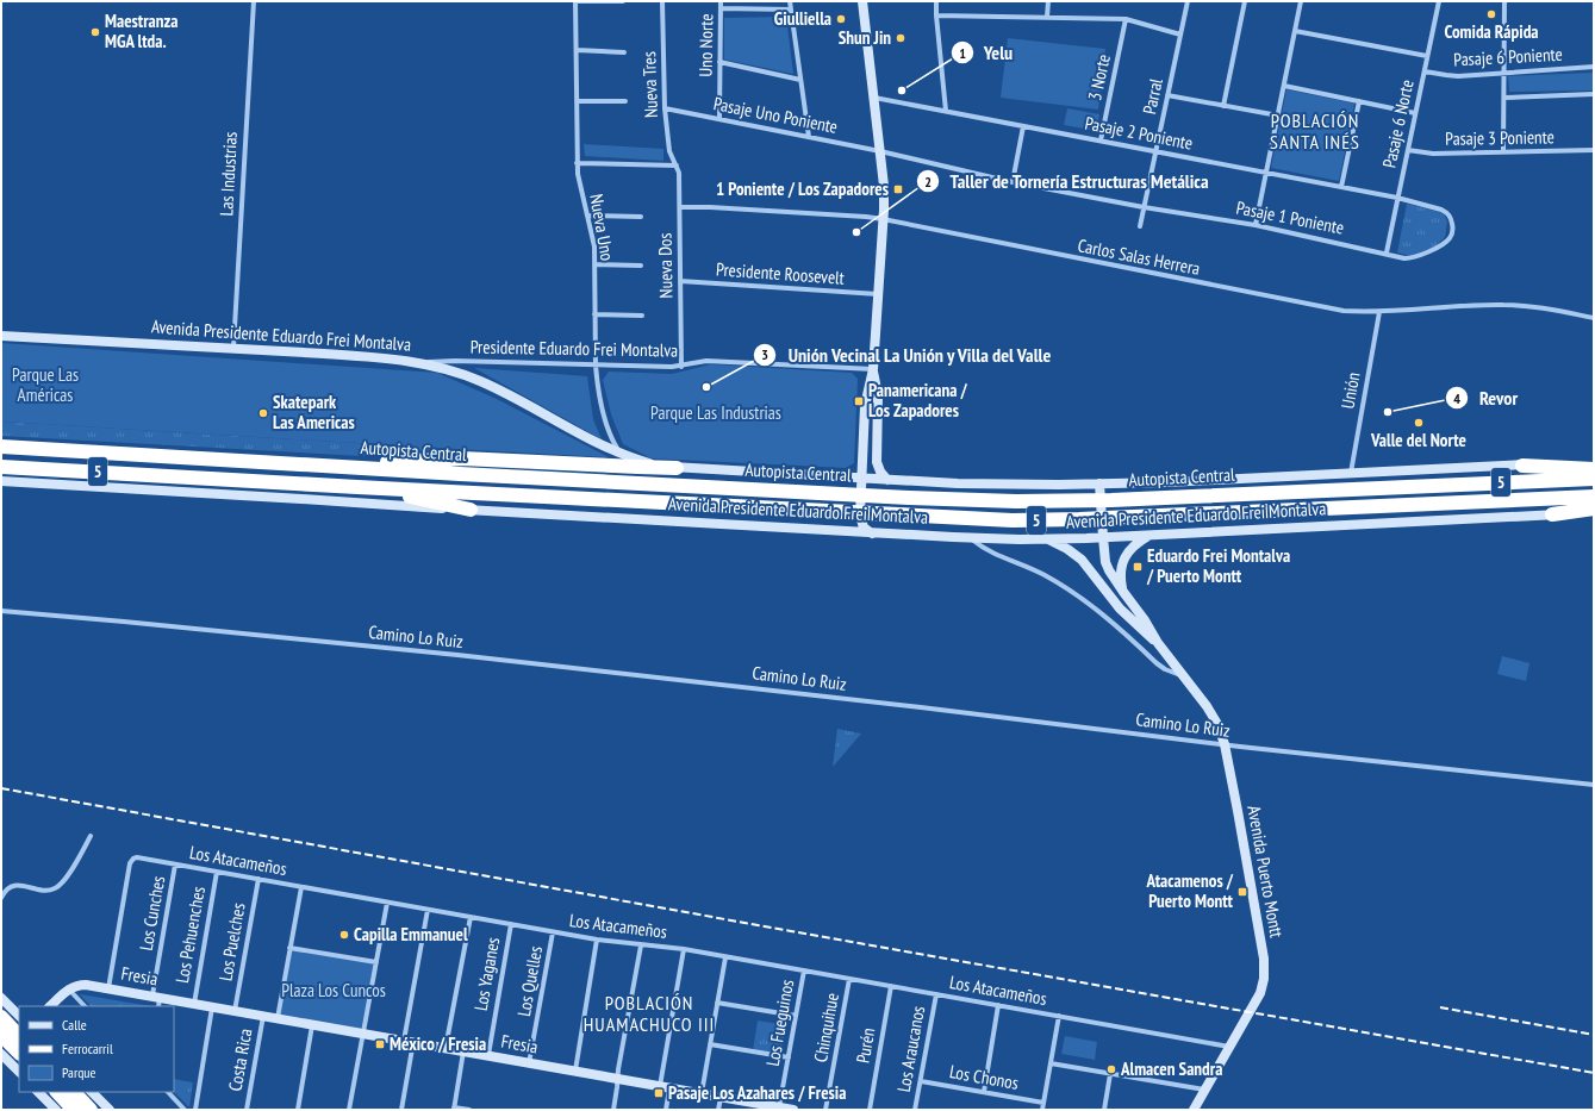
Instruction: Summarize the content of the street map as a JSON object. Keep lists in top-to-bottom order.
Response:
{
  "streets": {
    "highway": ["Autopista Central", "5"],
    "main road": ["Avenida Presidente Eduardo Frei Montalva", "Avenida Puerto Montt", "Fresia"],
    "street": [
      "Uno Norte",
      "Pasaje 6 Poniente",
      "3 Norte",
      "Nueva Tres",
      "Parral",
      "Pasaje Uno Poniente",
      "Pasaje 6 Norte",
      "Pasaje 2 Poniente",
      "Pasaje 3 Poniente",
      "Las Industrias",
      "Pasaje 1 Poniente",
      "Nueva Uno",
      "Carlos Salas Herrera",
      "Nueva Dos",
      "Presidente Roosevelt",
      "Presidente Eduardo Frei Montalva",
      "Unión",
      "Camino Lo Ruiz",
      "Los Atacameños",
      "Los Cunches",
      "Los Pehuenches",
      "Los Puelches",
      "Los Yaganes",
      "Los Quelles",
      "Los Fueguinos",
      "Chinquihue",
      "Purén",
      "Los Araucanos",
      "Costa Rica",
      "Los Chonos"
    ]
  },
  "crossings": [
    ["Uno Norte", "Pasaje Uno Poniente"],
    ["Pasaje 6 Poniente", "Pasaje 6 Norte"],
    ["3 Norte", "Pasaje 2 Poniente"],
    ["Nueva Tres", "Pasaje Uno Poniente"],
    ["Nueva Tres", "Nueva Dos"],
    ["Parral", "Pasaje 2 Poniente"],
    ["Parral", "Pasaje 1 Poniente"],
    ["Pasaje Uno Poniente", "Pasaje 1 Poniente"],
    ["Pasaje 6 Norte", "Pasaje 2 Poniente"],
    ["Pasaje 6 Norte", "Pasaje 3 Poniente"],
    ["Pasaje 6 Norte", "Pasaje 1 Poniente"],
    ["Pasaje 2 Poniente", "Pasaje 1 Poniente"],
    ["Las Industrias", "Avenida Presidente Eduardo Frei Montalva"],
    ["Nueva Uno", "Avenida Presidente Eduardo Frei Montalva"],
    ["Nueva Uno", "Presidente Eduardo Frei Montalva"],
    ["Carlos Salas Herrera", "Nueva Dos"],
    ["Carlos Salas Herrera", "Unión"],
    ["Nueva Dos", "Presidente Roosevelt"],
    ["Nueva Dos", "Presidente Eduardo Frei Montalva"],
    ["Avenida Presidente Eduardo Frei Montalva", "Presidente Eduardo Frei Montalva"],
    ["Avenida Presidente Eduardo Frei Montalva", "Unión"],
    ["Avenida Presidente Eduardo Frei Montalva", "Avenida Puerto Montt"],
    ["Camino Lo Ruiz", "Avenida Puerto Montt"],
    ["Los Atacameños", "Avenida Puerto Montt"],
    ["Los Atacameños", "Los Cunches"],
    ["Los Atacameños", "Los Pehuenches"],
    ["Los Atacameños", "Los Puelches"],
    ["Los Atacameños", "Los Yaganes"],
    ["Los Atacameños", "Fresia"],
    ["Los Atacameños", "Los Quelles"],
    ["Los Atacameños", "Los Fueguinos"],
    ["Los Atacameños", "Chinquihue"],
    ["Los Atacameños", "Purén"],
    ["Los Atacameños", "Los Araucanos"],
    ["Los Cunches", "Fresia"],
    ["Los Pehuenches", "Fresia"],
    ["Los Puelches", "Fresia"],
    ["Los Yaganes", "Fresia"],
    ["Fresia", "Los Quelles"],
    ["Fresia", "Los Fueguinos"],
    ["Fresia", "Costa Rica"],
    ["Los Araucanos", "Los Chonos"]
  ],
  "districts": ["POBLACIÓN SANTA INÉS", "POBLACIÓN HUAMACHUCO III"],
  "parks": ["Parque Las Américas", "Parque Las Industrias", "Plaza Los Cuncos"],
  "places": {
    "other": [
      "Comida Rápida",
      "Giulliella",
      "Maestranza MGA ltda.",
      "Shun Jin",
      "Yelu",
      "Taller de Tornería Estructuras Metálica",
      "Unión Vecinal La Unión y Villa del Valle",
      "Revor",
      "Skatepark Las Americas",
      "Valle del Norte",
      "Capilla Emmanuel",
      "Almacen Sandra"
    ],
    "transit": [
      "1 Poniente / Los Zapadores",
      "Panamericana / Los Zapadores",
      "Eduardo Frei Montalva / Puerto Montt",
      "Atacamenos / Puerto Montt",
      "México / Fresia",
      "Pasaje Los Azahares / Fresia"
    ]
  },
  "legend": ["Calle", "Ferrocarril", "Parque"]
}
